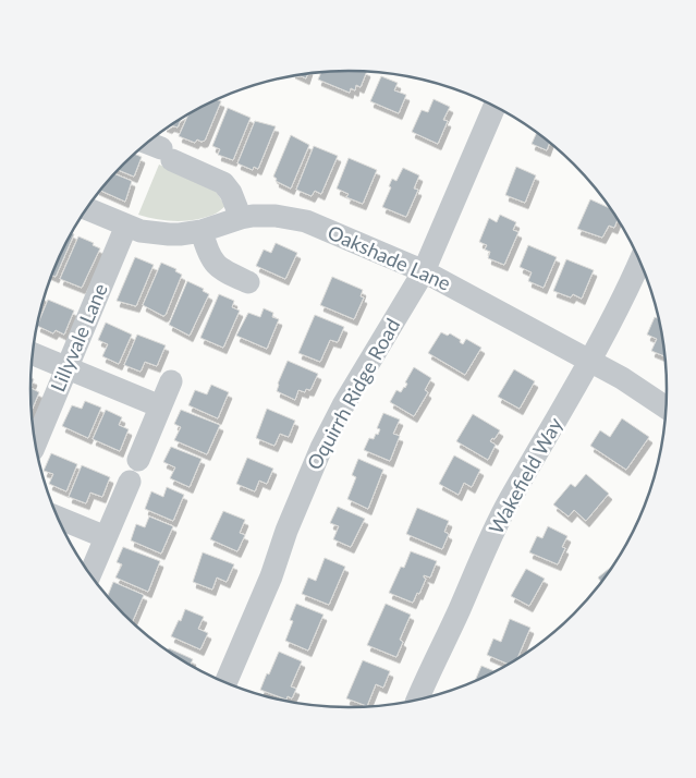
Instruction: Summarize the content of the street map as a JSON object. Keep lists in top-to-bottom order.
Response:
{
  "streets": {
    "street": [
      "Oakshade Lane",
      "Lillyvale Lane",
      "Oquirrh Ridge Road",
      "Wakefield Way"
    ]
  },
  "crossings": [
    ["Oakshade Lane", "Lillyvale Lane"],
    ["Oakshade Lane", "Oquirrh Ridge Road"],
    ["Oakshade Lane", "Wakefield Way"]
  ]
}
